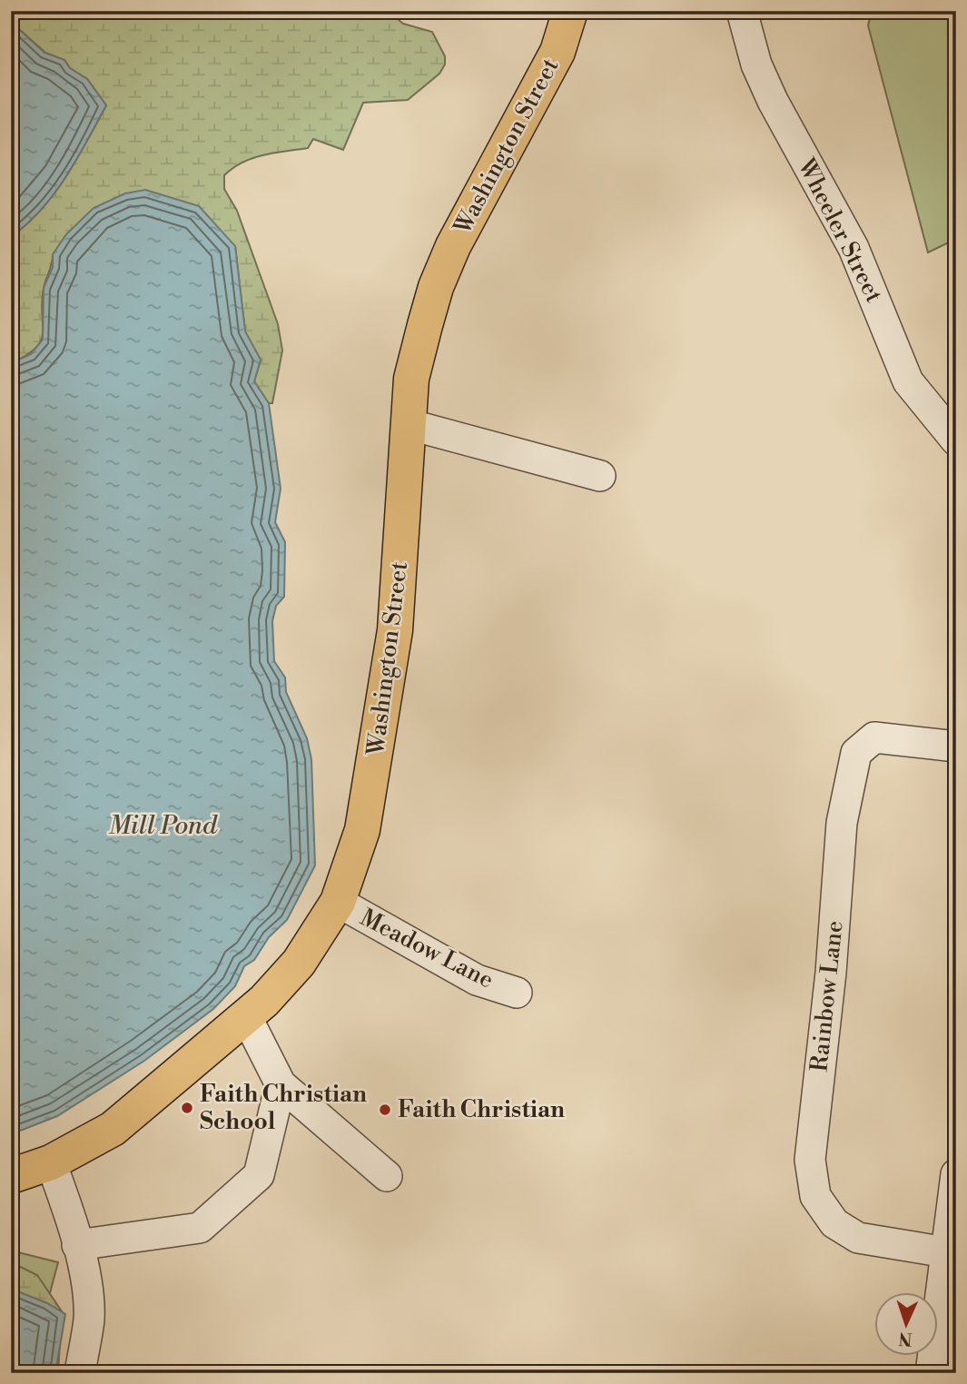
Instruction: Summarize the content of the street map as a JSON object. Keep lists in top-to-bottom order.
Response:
{
  "streets": {
    "main road": ["Washington Street"],
    "street": ["Wheeler Street", "Meadow Lane", "Rainbow Lane"]
  },
  "crossings": [
    ["Washington Street", "Meadow Lane"]
  ],
  "water": ["Mill Pond"],
  "places": ["Faith Christian School", "Faith Christian"],
  "north": "bottom"
}
